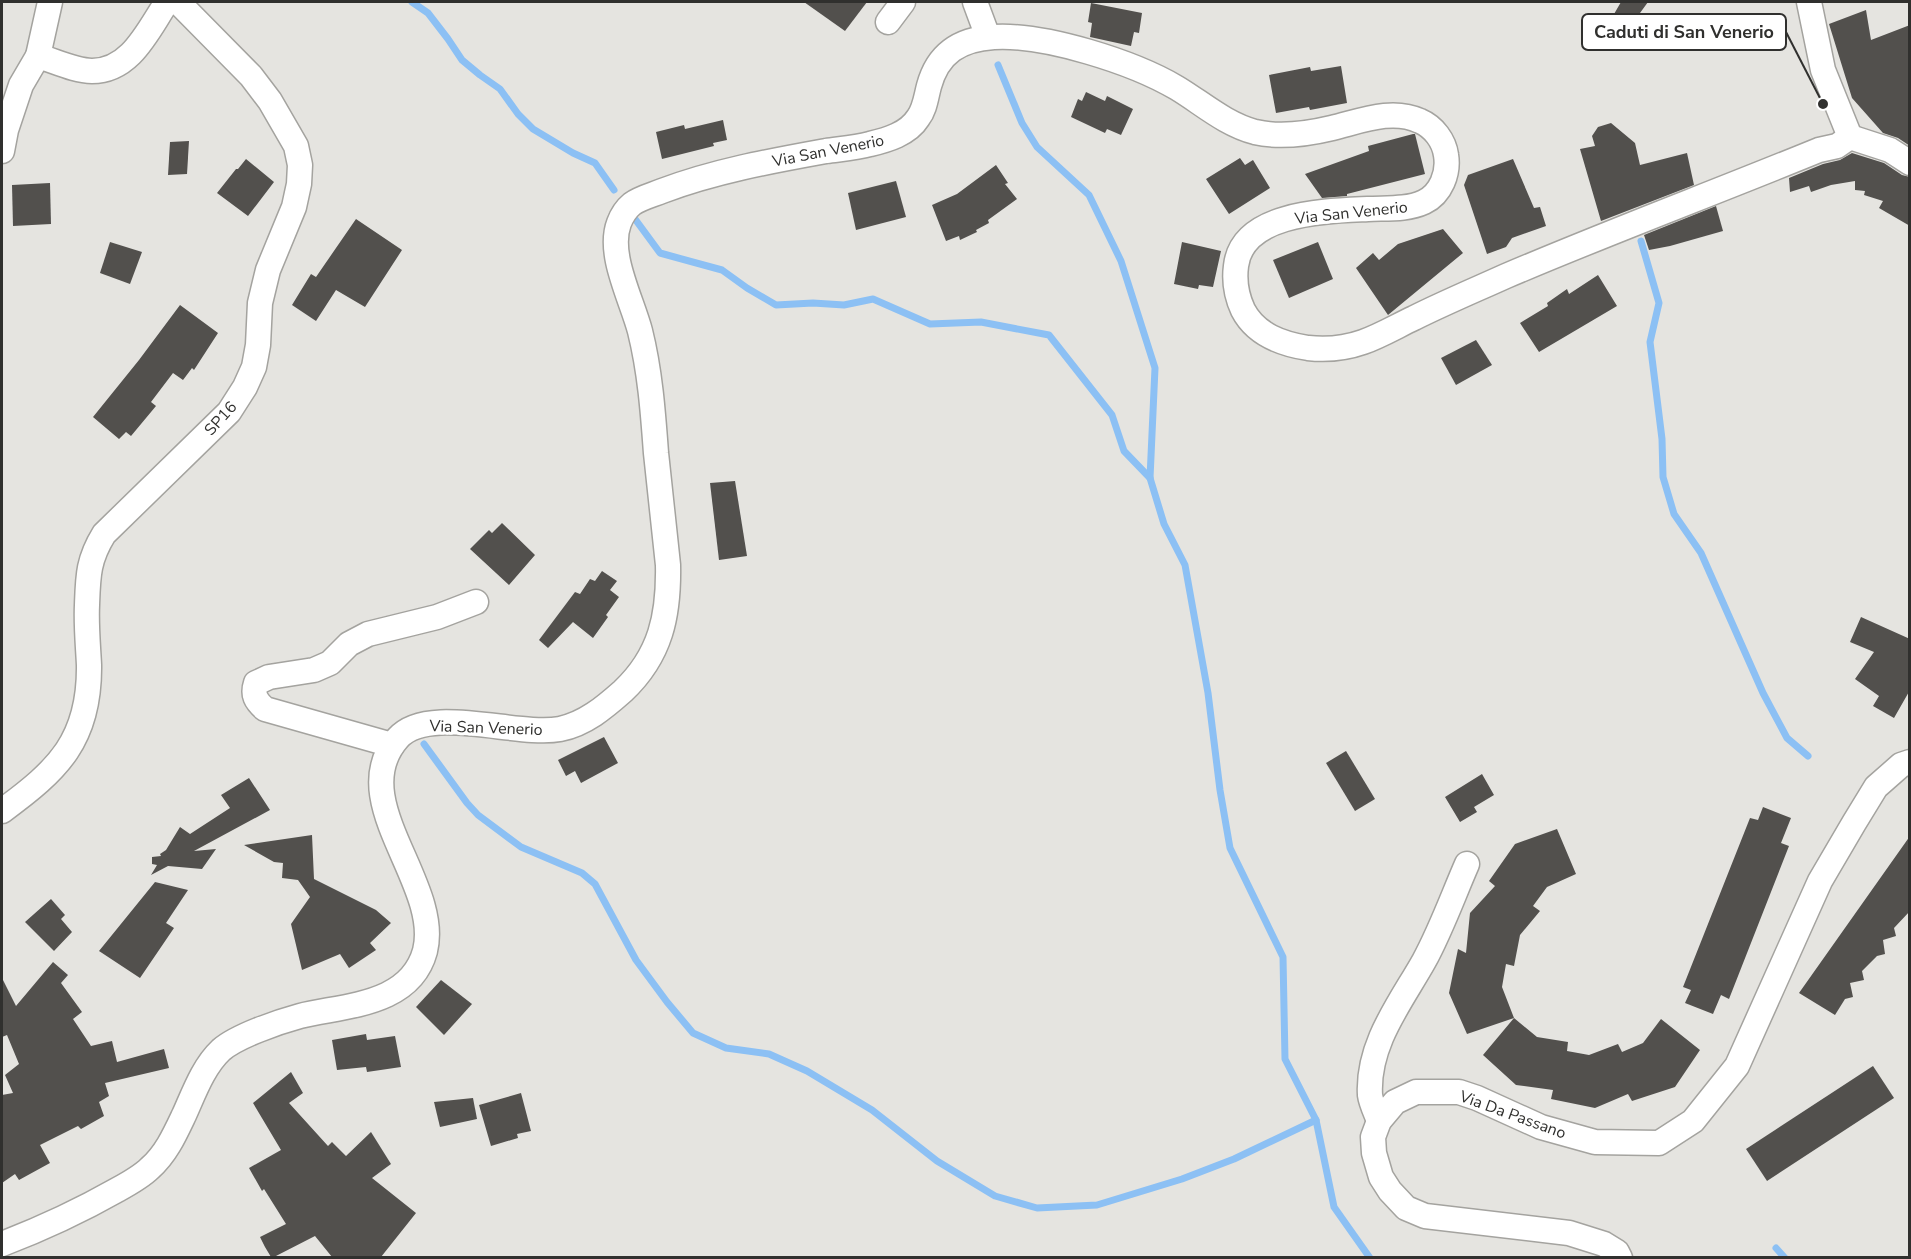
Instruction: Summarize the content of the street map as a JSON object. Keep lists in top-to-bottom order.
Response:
{
  "streets": {
    "street": ["Via San Venerio", "SP16", "Via Da Passano"]
  },
  "places": ["Caduti di San Venerio"]
}
